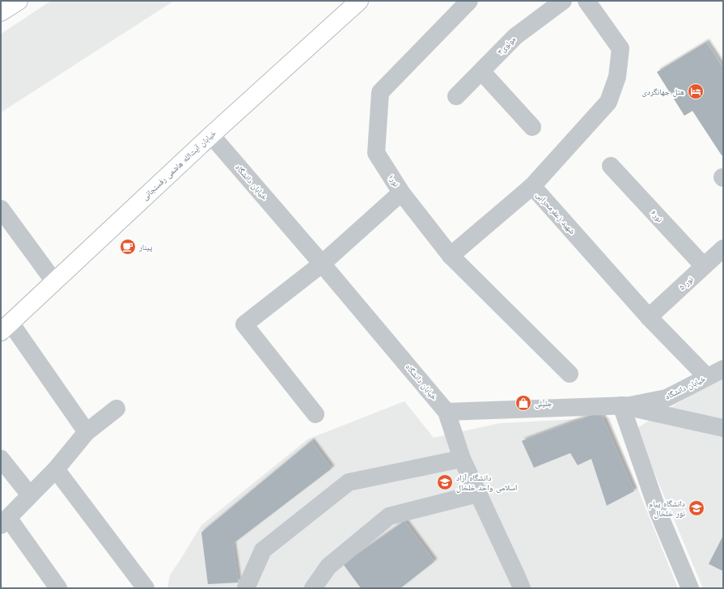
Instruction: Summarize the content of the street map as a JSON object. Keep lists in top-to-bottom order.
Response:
{
  "streets": {
    "main road": ["خیابان آیت‌الله هاشمی رفسنجانی"],
    "street": [
      "مولوی۳",
      "نور۱",
      "خیابان دانشگاه",
      "شهید زعفرمحرابی",
      "نور۶",
      "نور ۵"
    ]
  },
  "crossings": [
    ["خیابان آیت‌الله هاشمی رفسنجانی", "خیابان دانشگاه"],
    ["خیابان دانشگاه", "شهید زعفرمحرابی"],
    ["شهید زعفرمحرابی", "نور ۵"],
    ["نور۶", "نور ۵"]
  ],
  "places": {
    "hotel": ["هتل جهانگردی"],
    "cafe": ["پینار"],
    "shop": ["جلیلی"],
    "school or university": ["دانشگاه آزاد اسلامی واحد خلخال", "دانشگاه پیام نور خلخال"]
  }
}
